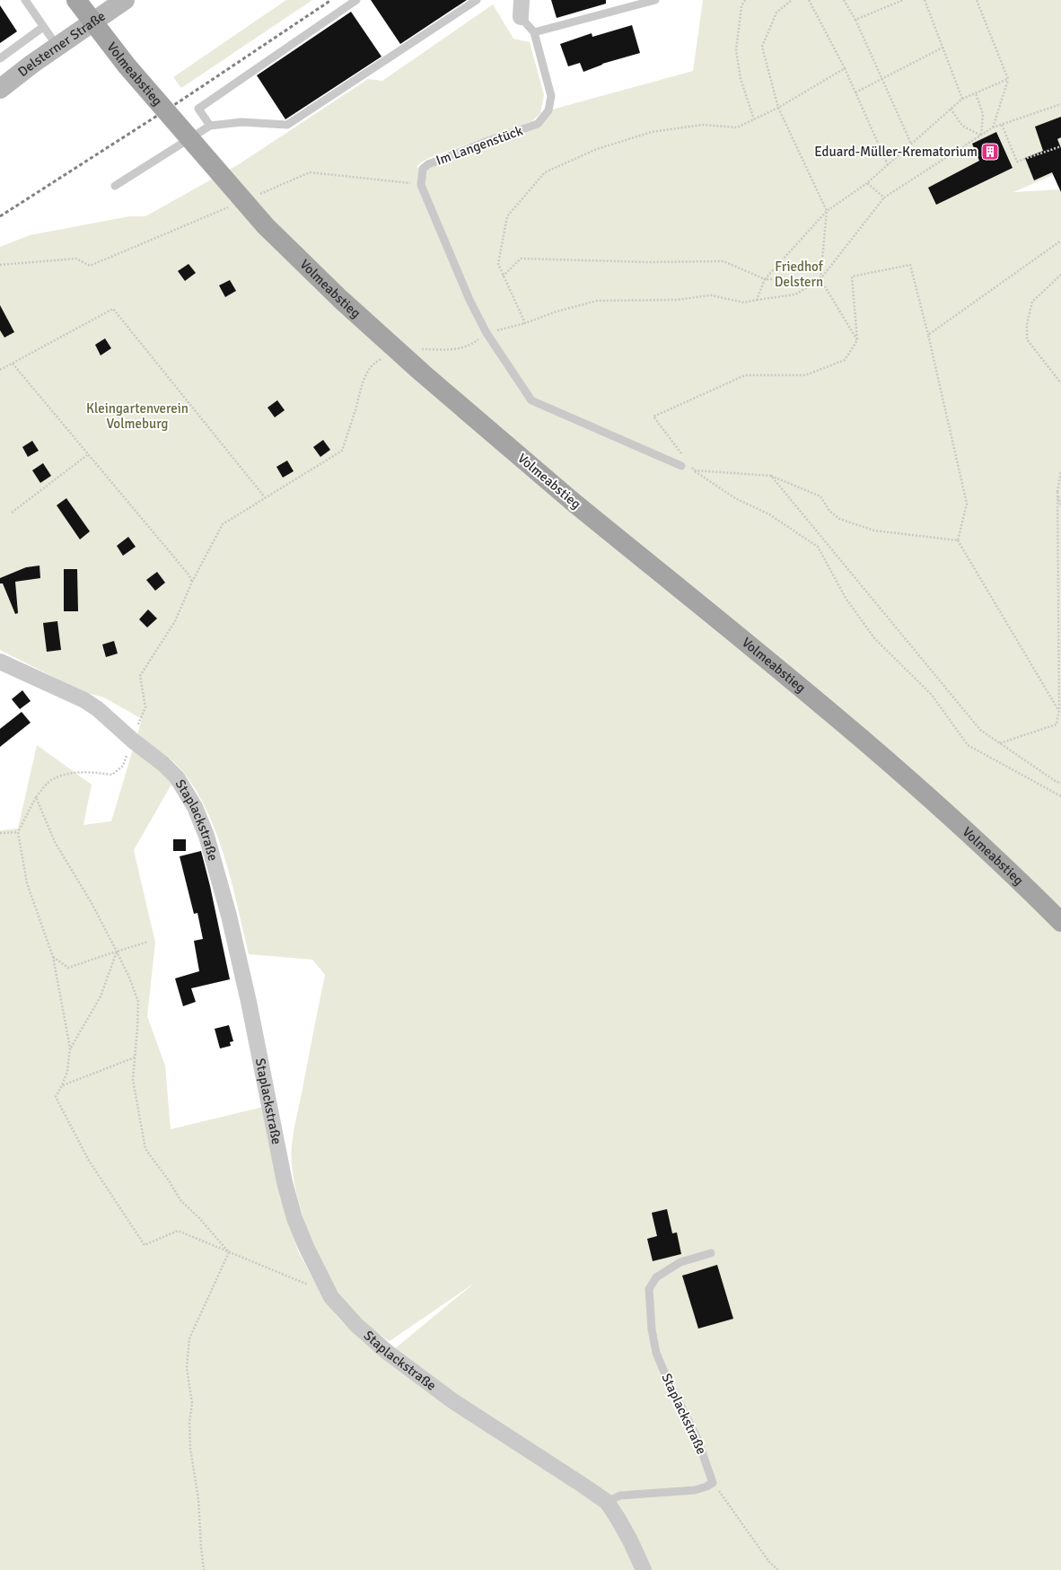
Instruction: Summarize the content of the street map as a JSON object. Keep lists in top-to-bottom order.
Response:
{
  "streets": {
    "main road": ["Volmeabstieg"],
    "street": ["Delsterner Straße", "Im Langenstück", "Staplackstraße"]
  },
  "parks": ["Friedhof Delstern", "Kleingartenverein Volmeburg"],
  "places": {
    "building": ["Eduard-Müller-Krematorium"]
  }
}
